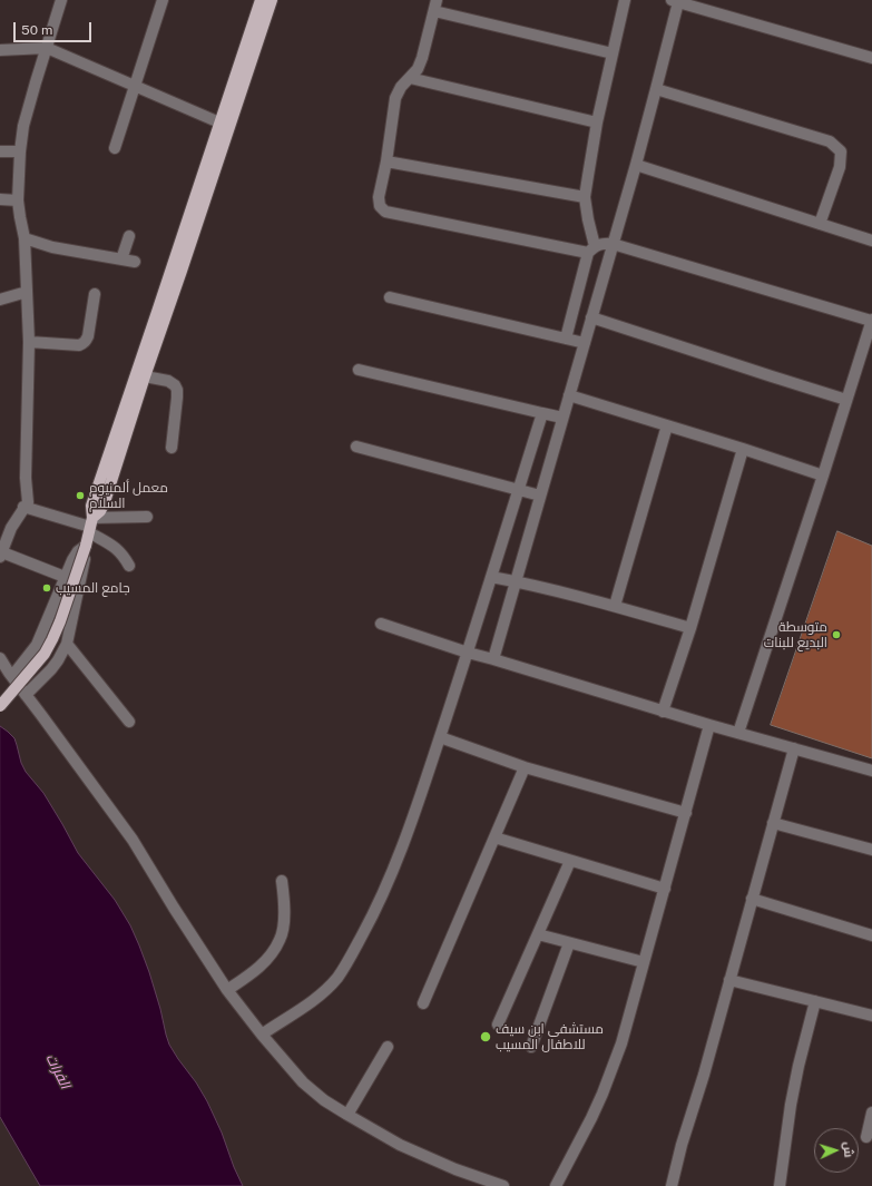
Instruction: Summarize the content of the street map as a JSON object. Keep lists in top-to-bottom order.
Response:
{
  "water": ["الفرات"],
  "places": [
    "معمل ألمنيوم السلام",
    "جامع المسيب",
    "متوسطة البديع للبنات",
    "مستشفى ابن سيف للاطفال المسيب"
  ],
  "scale_bar": "50 m",
  "north": "right"
}
